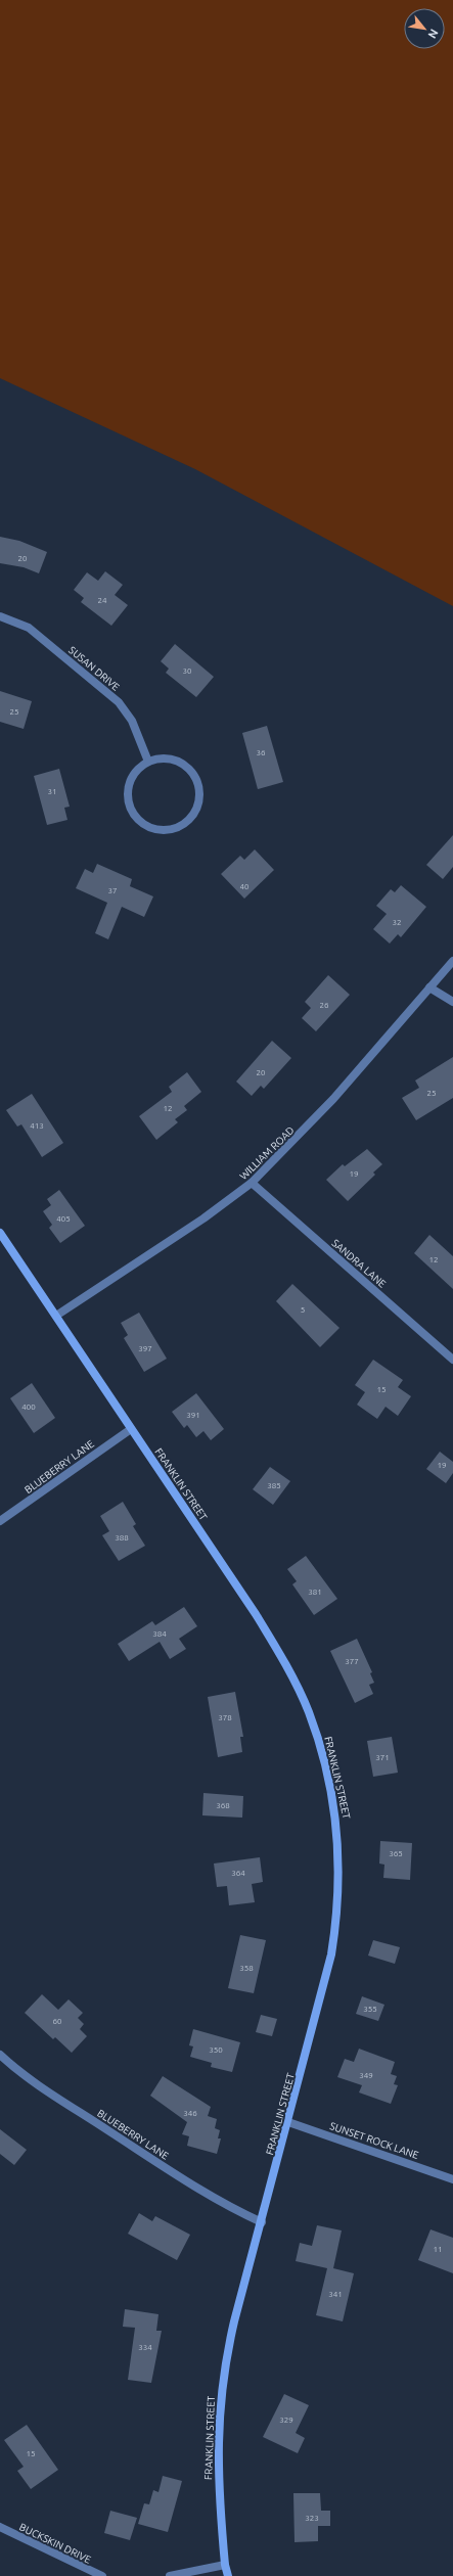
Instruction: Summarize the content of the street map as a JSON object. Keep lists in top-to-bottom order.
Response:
{
  "streets": {
    "main road": ["FRANKLIN STREET"],
    "street": [
      "SUSAN DRIVE",
      "WILLIAM ROAD",
      "SANDRA LANE",
      "BLUEBERRY LANE",
      "SUNSET ROCK LANE",
      "BUCKSKIN DRIVE"
    ]
  },
  "crossings": [
    ["WILLIAM ROAD", "SANDRA LANE"],
    ["WILLIAM ROAD", "FRANKLIN STREET"],
    ["BLUEBERRY LANE", "FRANKLIN STREET"],
    ["FRANKLIN STREET", "SUNSET ROCK LANE"]
  ],
  "house_numbers": [
    "20",
    "24",
    "30",
    "25",
    "36",
    "31",
    "40",
    "37",
    "32",
    "26",
    "20",
    "25",
    "12",
    "413",
    "19",
    "405",
    "12",
    "5",
    "397",
    "15",
    "400",
    "391",
    "19",
    "385",
    "388",
    "381",
    "384",
    "377",
    "378",
    "371",
    "368",
    "365",
    "364",
    "358",
    "355",
    "60",
    "350",
    "349",
    "346",
    "11",
    "341",
    "334",
    "329",
    "15",
    "323"
  ],
  "north": "bottom right"
}
